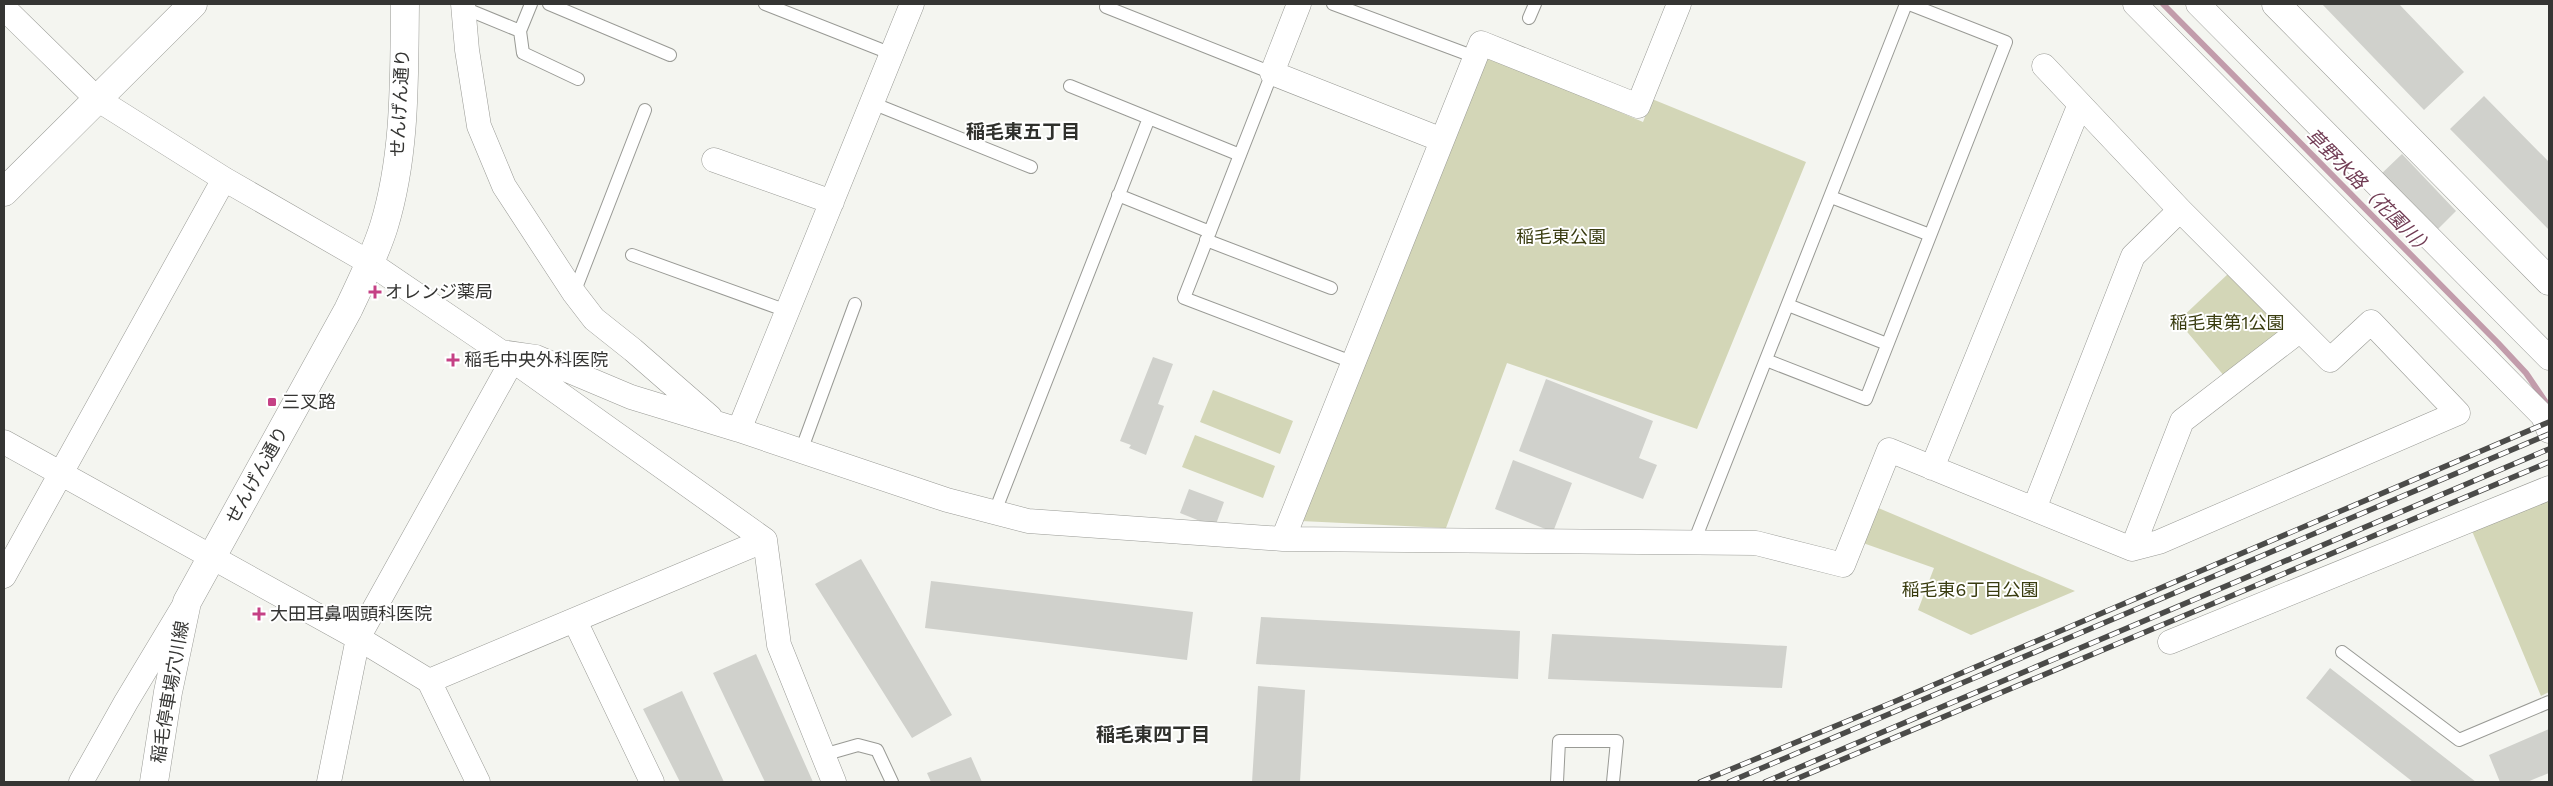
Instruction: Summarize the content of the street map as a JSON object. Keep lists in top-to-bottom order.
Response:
{
  "streets": {
    "main road": ["せんげん通り", "稲毛停車場穴川線"]
  },
  "crossings": [
    ["せんげん通り", "稲毛停車場穴川線"]
  ],
  "districts": ["稲毛東五丁目", "稲毛東四丁目"],
  "water": ["草野水路（花園川）"],
  "parks": ["稲毛東公園", "稲毛東第1公園", "稲毛東6丁目公園"],
  "places": {
    "health": ["オレンジ薬局", "稲毛中央外科医院", "大田耳鼻咽頭科医院"],
    "transit": ["三叉路"]
  }
}
